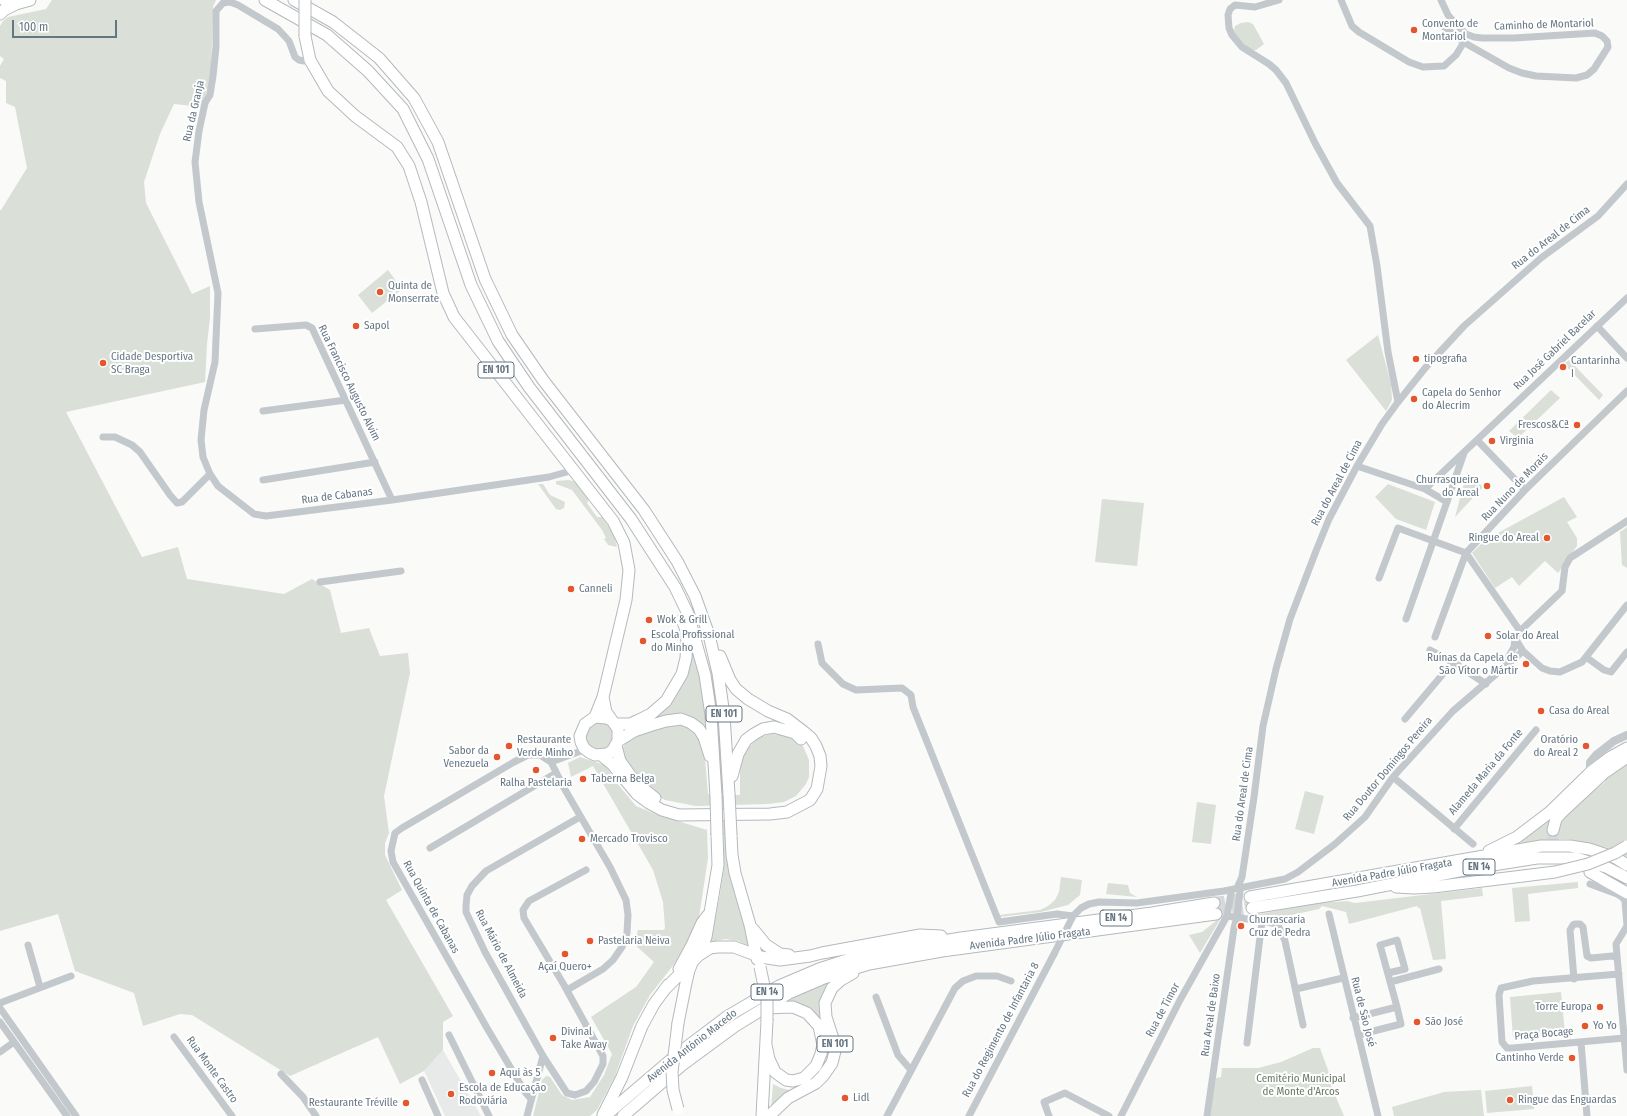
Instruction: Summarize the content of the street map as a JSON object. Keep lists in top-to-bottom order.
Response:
{
  "streets": {
    "main road": [
      "EN 101",
      "EN 14",
      "Avenida Padre Júlio Fragata",
      "Avenida António Macedo"
    ],
    "street": [
      "Caminho de Montariol",
      "Rua da Granja",
      "Rua do Areal de Cima",
      "Rua José Gabriel Bacelar",
      "Rua Francisco Augusto Alvim",
      "Rua Nuno de Morais",
      "Rua de Cabanas",
      "Rua Doutor Domingos Pereira",
      "Alameda Maria da Fonte",
      "Rua Quinta de Cabanas",
      "Rua Mário de Almeida",
      "Rua de Timor",
      "Rua de São José",
      "Rua Areal de Baixo",
      "Rua do Regimento de Infantaria 8",
      "Praça Bocage",
      "Rua Monte Castro"
    ]
  },
  "crossings": [
    ["Rua da Granja", "EN 101"],
    ["Rua da Granja", "Rua de Cabanas"],
    ["Rua do Areal de Cima", "Rua Doutor Domingos Pereira"],
    ["Rua do Areal de Cima", "Avenida Padre Júlio Fragata"],
    ["Rua do Areal de Cima", "Rua Areal de Baixo"],
    ["EN 101", "Rua de Cabanas"],
    ["EN 101", "Avenida Padre Júlio Fragata"],
    ["EN 101", "Avenida António Macedo"],
    ["Rua Francisco Augusto Alvim", "Rua de Cabanas"],
    ["Rua Doutor Domingos Pereira", "Alameda Maria da Fonte"],
    ["Rua Doutor Domingos Pereira", "Avenida Padre Júlio Fragata"],
    ["Rua Doutor Domingos Pereira", "Rua Areal de Baixo"],
    ["Rua Doutor Domingos Pereira", "Rua do Regimento de Infantaria 8"],
    ["Avenida Padre Júlio Fragata", "Rua Areal de Baixo"],
    ["Avenida Padre Júlio Fragata", "Rua do Regimento de Infantaria 8"],
    ["Avenida Padre Júlio Fragata", "Avenida António Macedo"]
  ],
  "parks": ["Cemitério Municipal de Monte d'Arcos"],
  "places": [
    "Convento de Montariol",
    "Quinta de Monserrate",
    "Sapol",
    "tipografia",
    "Cidade Desportiva SC Braga",
    "Cantarinha I",
    "Capela do Senhor do Alecrim",
    "Frescos&Cª",
    "Virginia",
    "Churrasqueira do Areal",
    "Ringue do Areal",
    "Canneli",
    "Wok & Grill",
    "Solar do Areal",
    "Escola Profissional do Minho",
    "Ruínas da Capela de São Vítor o Mártir",
    "Casa do Areal",
    "Restaurante Verde Minho",
    "Oratório do Areal 2",
    "Sabor da Venezuela",
    "Ralha Pastelaria",
    "Taberna Belga",
    "Mercado Trovisco",
    "Churrascaria Cruz de Pedra",
    "Pastelaria Neiva",
    "Açaí Quero+",
    "Torre Europa",
    "São José",
    "Yo Yo",
    "Divinal Take Away",
    "Cantinho Verde",
    "Aqui às 5",
    "Escola de Educação Rodoviária",
    "Lidl",
    "Ringue das Enguardas",
    "Restaurante Tréville"
  ],
  "scale_bar": "100 m"
}
